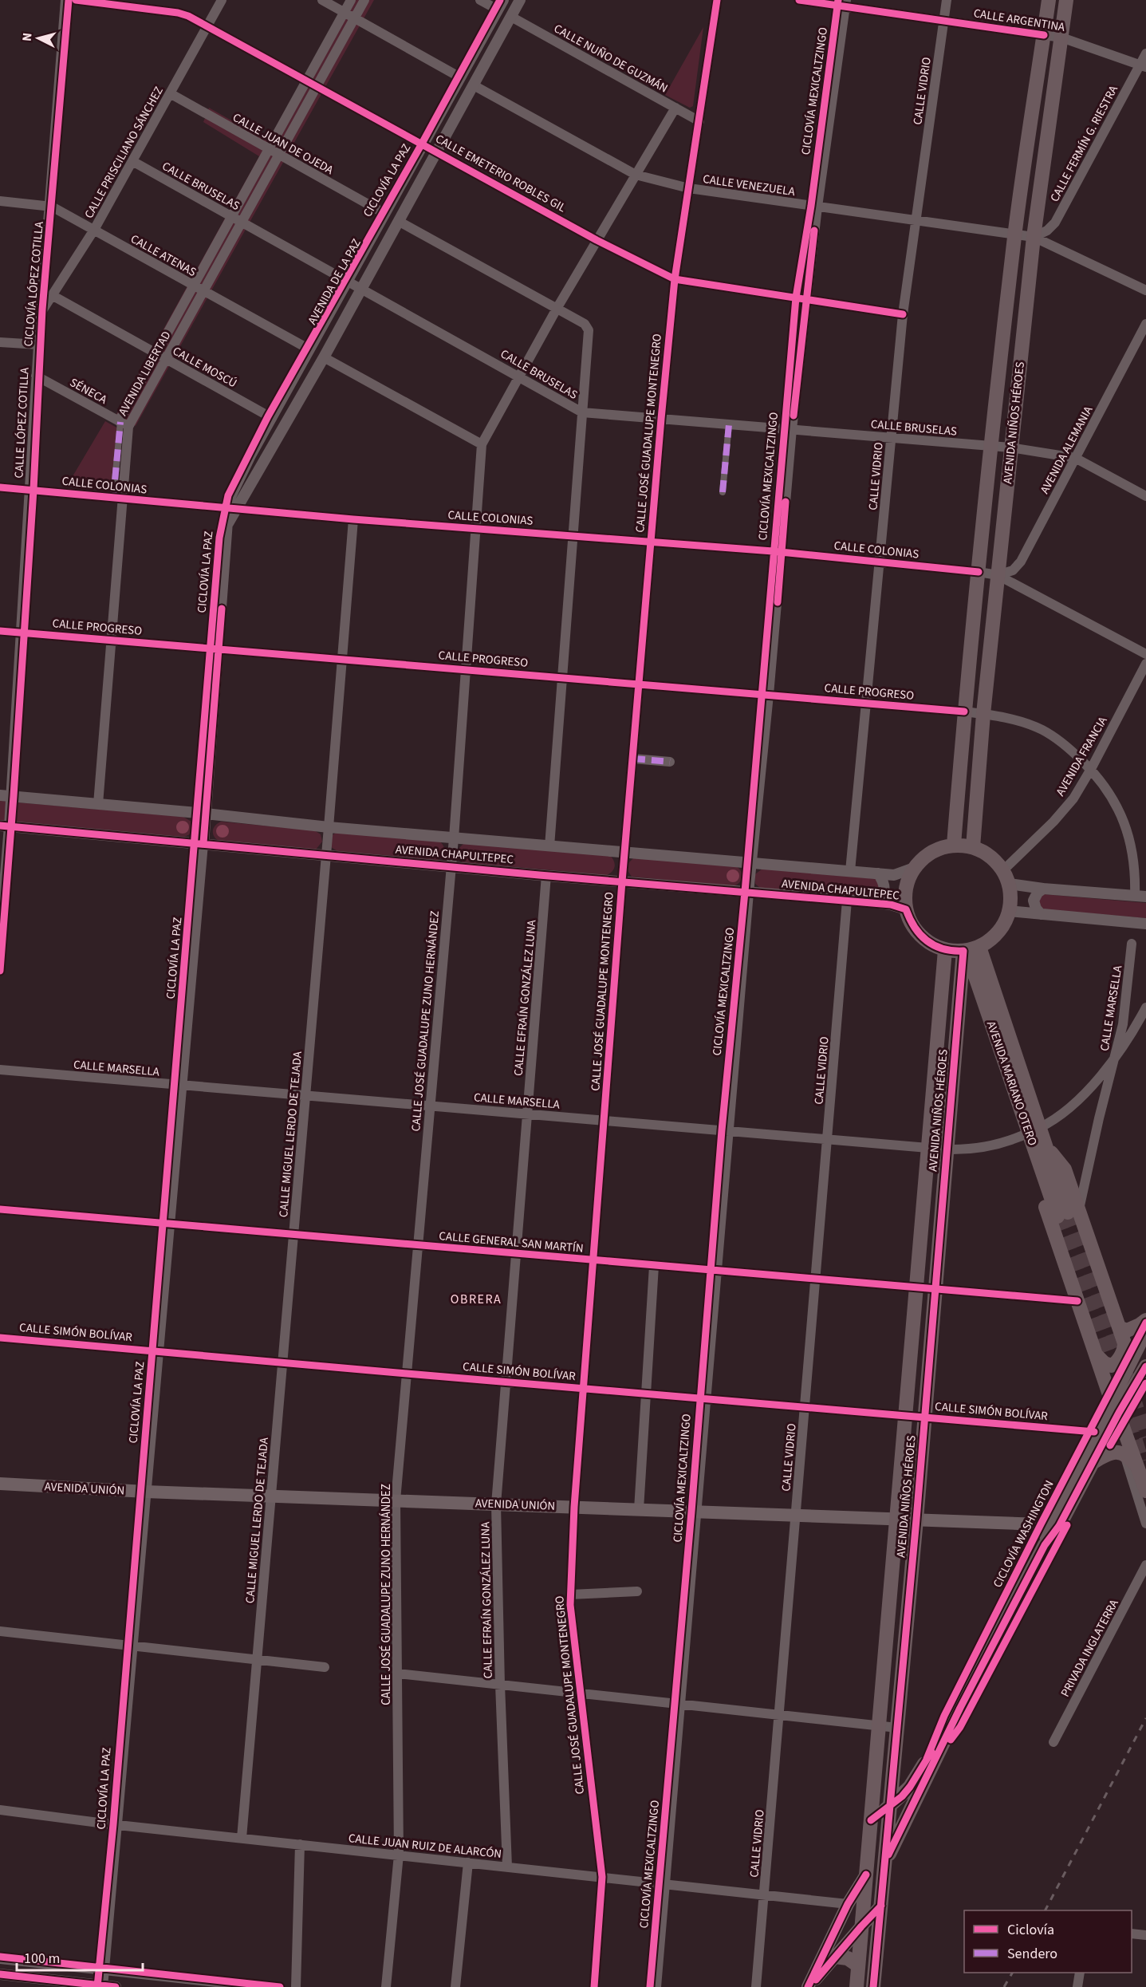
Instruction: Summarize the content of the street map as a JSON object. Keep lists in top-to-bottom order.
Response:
{
  "streets": {
    "main road": ["AVENIDA NIÑOS HÉROES", "AVENIDA MARIANO OTERO", "AVENIDA UNIÓN"],
    "street": [
      "CALLE ARGENTINA",
      "CALLE NUÑO DE GUZMÁN",
      "CALLE VIDRIO",
      "CALLE JUAN DE OJEDA",
      "CALLE FERMÍN G. RIESTRA",
      "CALLE PRISCILIANO SÁNCHEZ",
      "CALLE EMETERIO ROBLES GIL",
      "CALLE VENEZUELA",
      "CALLE BRUSELAS",
      "CALLE ATENAS",
      "AVENIDA DE LA PAZ",
      "CALLE MOSCÚ",
      "AVENIDA LIBERTAD",
      "SÉNECA",
      "CALLE LÓPEZ COTILLA",
      "CALLE JOSÉ GUADALUPE MONTENEGRO",
      "AVENIDA ALEMANIA",
      "CALLE COLONIAS",
      "CALLE PROGRESO",
      "AVENIDA FRANCIA",
      "AVENIDA CHAPULTEPEC",
      "CALLE EFRAÍN GONZÁLEZ LUNA",
      "CALLE MARSELLA",
      "CALLE JOSÉ GUADALUPE ZUNO HERNÁNDEZ",
      "CALLE MIGUEL LERDO DE TEJADA",
      "CALLE GENERAL SAN MARTÍN",
      "CALLE SIMÓN BOLÍVAR",
      "PRIVADA INGLATERRA",
      "CALLE JUAN RUIZ DE ALARCÓN"
    ],
    "cycle path": [
      "CICLOVÍA MEXICALTZINGO",
      "CICLOVÍA LA PAZ",
      "CICLOVÍA LÓPEZ COTILLA",
      "CICLOVÍA WASHINGTON"
    ]
  },
  "crossings": [
    ["CALLE ARGENTINA", "CALLE VIDRIO"],
    ["CALLE ARGENTINA", "CALLE FERMÍN G. RIESTRA"],
    ["CALLE ARGENTINA", "AVENIDA NIÑOS HÉROES"],
    ["CALLE NUÑO DE GUZMÁN", "CALLE JOSÉ GUADALUPE MONTENEGRO"],
    ["CALLE NUÑO DE GUZMÁN", "CALLE JOSÉ GUADALUPE ZUNO HERNÁNDEZ"],
    ["CALLE VIDRIO", "CALLE EMETERIO ROBLES GIL"],
    ["CALLE VIDRIO", "CALLE VENEZUELA"],
    ["CALLE VIDRIO", "CALLE BRUSELAS"],
    ["CALLE VIDRIO", "CALLE COLONIAS"],
    ["CALLE VIDRIO", "CALLE PROGRESO"],
    ["CALLE VIDRIO", "AVENIDA CHAPULTEPEC"],
    ["CALLE VIDRIO", "CALLE MARSELLA"],
    ["CALLE VIDRIO", "CALLE GENERAL SAN MARTÍN"],
    ["CALLE VIDRIO", "CALLE SIMÓN BOLÍVAR"],
    ["CALLE VIDRIO", "AVENIDA UNIÓN"],
    ["CALLE VIDRIO", "CALLE JUAN RUIZ DE ALARCÓN"],
    ["CALLE JUAN DE OJEDA", "CALLE PRISCILIANO SÁNCHEZ"],
    ["CALLE JUAN DE OJEDA", "AVENIDA DE LA PAZ"],
    ["CALLE JUAN DE OJEDA", "AVENIDA LIBERTAD"],
    ["CALLE FERMÍN G. RIESTRA", "CALLE VENEZUELA"],
    ["CALLE FERMÍN G. RIESTRA", "AVENIDA NIÑOS HÉROES"],
    ["CALLE PRISCILIANO SÁNCHEZ", "CALLE EMETERIO ROBLES GIL"],
    ["CALLE PRISCILIANO SÁNCHEZ", "CALLE BRUSELAS"],
    ["CALLE PRISCILIANO SÁNCHEZ", "CALLE ATENAS"],
    ["CALLE PRISCILIANO SÁNCHEZ", "CALLE MOSCÚ"],
    ["CALLE PRISCILIANO SÁNCHEZ", "CALLE LÓPEZ COTILLA"],
    ["CALLE EMETERIO ROBLES GIL", "AVENIDA DE LA PAZ"],
    ["CALLE EMETERIO ROBLES GIL", "AVENIDA LIBERTAD"],
    ["CALLE EMETERIO ROBLES GIL", "CALLE JOSÉ GUADALUPE MONTENEGRO"],
    ["CALLE EMETERIO ROBLES GIL", "CALLE JOSÉ GUADALUPE ZUNO HERNÁNDEZ"],
    ["CALLE VENEZUELA", "AVENIDA NIÑOS HÉROES"],
    ["CALLE VENEZUELA", "CALLE JOSÉ GUADALUPE MONTENEGRO"],
    ["CALLE VENEZUELA", "CALLE JOSÉ GUADALUPE ZUNO HERNÁNDEZ"],
    ["CALLE BRUSELAS", "AVENIDA DE LA PAZ"],
    ["CALLE BRUSELAS", "AVENIDA LIBERTAD"],
    ["CALLE BRUSELAS", "AVENIDA NIÑOS HÉROES"],
    ["CALLE BRUSELAS", "CALLE JOSÉ GUADALUPE MONTENEGRO"],
    ["CALLE BRUSELAS", "AVENIDA ALEMANIA"],
    ["CALLE BRUSELAS", "CALLE JOSÉ GUADALUPE ZUNO HERNÁNDEZ"],
    ["CALLE ATENAS", "AVENIDA DE LA PAZ"],
    ["CALLE ATENAS", "AVENIDA LIBERTAD"],
    ["CALLE ATENAS", "CALLE LÓPEZ COTILLA"],
    ["AVENIDA DE LA PAZ", "CALLE MOSCÚ"],
    ["AVENIDA DE LA PAZ", "CALLE COLONIAS"],
    ["AVENIDA DE LA PAZ", "CALLE PROGRESO"],
    ["AVENIDA DE LA PAZ", "AVENIDA CHAPULTEPEC"],
    ["AVENIDA DE LA PAZ", "CALLE MARSELLA"],
    ["AVENIDA DE LA PAZ", "CALLE GENERAL SAN MARTÍN"],
    ["AVENIDA DE LA PAZ", "CALLE SIMÓN BOLÍVAR"],
    ["AVENIDA DE LA PAZ", "AVENIDA UNIÓN"],
    ["AVENIDA DE LA PAZ", "CALLE JUAN RUIZ DE ALARCÓN"],
    ["CALLE MOSCÚ", "AVENIDA LIBERTAD"],
    ["AVENIDA LIBERTAD", "SÉNECA"],
    ["AVENIDA LIBERTAD", "CALLE COLONIAS"],
    ["AVENIDA LIBERTAD", "CALLE PROGRESO"],
    ["AVENIDA LIBERTAD", "AVENIDA CHAPULTEPEC"],
    ["SÉNECA", "CALLE LÓPEZ COTILLA"],
    ["CALLE LÓPEZ COTILLA", "CALLE COLONIAS"],
    ["CALLE LÓPEZ COTILLA", "CALLE PROGRESO"],
    ["CALLE LÓPEZ COTILLA", "AVENIDA CHAPULTEPEC"],
    ["AVENIDA NIÑOS HÉROES", "AVENIDA ALEMANIA"],
    ["AVENIDA NIÑOS HÉROES", "CALLE COLONIAS"],
    ["AVENIDA NIÑOS HÉROES", "CALLE PROGRESO"],
    ["AVENIDA NIÑOS HÉROES", "AVENIDA FRANCIA"],
    ["AVENIDA NIÑOS HÉROES", "AVENIDA CHAPULTEPEC"],
    ["AVENIDA NIÑOS HÉROES", "CALLE MARSELLA"],
    ["AVENIDA NIÑOS HÉROES", "AVENIDA MARIANO OTERO"],
    ["AVENIDA NIÑOS HÉROES", "CALLE GENERAL SAN MARTÍN"],
    ["AVENIDA NIÑOS HÉROES", "CALLE SIMÓN BOLÍVAR"],
    ["AVENIDA NIÑOS HÉROES", "AVENIDA UNIÓN"],
    ["CALLE JOSÉ GUADALUPE MONTENEGRO", "CALLE COLONIAS"],
    ["CALLE JOSÉ GUADALUPE MONTENEGRO", "CALLE PROGRESO"],
    ["CALLE JOSÉ GUADALUPE MONTENEGRO", "AVENIDA CHAPULTEPEC"],
    ["CALLE JOSÉ GUADALUPE MONTENEGRO", "CALLE MARSELLA"],
    ["CALLE JOSÉ GUADALUPE MONTENEGRO", "CALLE GENERAL SAN MARTÍN"],
    ["CALLE JOSÉ GUADALUPE MONTENEGRO", "CALLE SIMÓN BOLÍVAR"],
    ["CALLE JOSÉ GUADALUPE MONTENEGRO", "AVENIDA UNIÓN"],
    ["CALLE JOSÉ GUADALUPE MONTENEGRO", "CALLE JUAN RUIZ DE ALARCÓN"],
    ["AVENIDA ALEMANIA", "CALLE COLONIAS"],
    ["CALLE COLONIAS", "CALLE JOSÉ GUADALUPE ZUNO HERNÁNDEZ"],
    ["CALLE COLONIAS", "CALLE MIGUEL LERDO DE TEJADA"],
    ["CALLE PROGRESO", "AVENIDA FRANCIA"],
    ["CALLE PROGRESO", "CALLE JOSÉ GUADALUPE ZUNO HERNÁNDEZ"],
    ["CALLE PROGRESO", "CALLE MIGUEL LERDO DE TEJADA"],
    ["AVENIDA FRANCIA", "AVENIDA CHAPULTEPEC"],
    ["AVENIDA FRANCIA", "AVENIDA MARIANO OTERO"],
    ["AVENIDA CHAPULTEPEC", "CALLE EFRAÍN GONZÁLEZ LUNA"],
    ["AVENIDA CHAPULTEPEC", "CALLE JOSÉ GUADALUPE ZUNO HERNÁNDEZ"],
    ["AVENIDA CHAPULTEPEC", "AVENIDA MARIANO OTERO"],
    ["AVENIDA CHAPULTEPEC", "CALLE MIGUEL LERDO DE TEJADA"],
    ["CALLE EFRAÍN GONZÁLEZ LUNA", "CALLE MARSELLA"],
    ["CALLE EFRAÍN GONZÁLEZ LUNA", "CALLE GENERAL SAN MARTÍN"],
    ["CALLE EFRAÍN GONZÁLEZ LUNA", "CALLE SIMÓN BOLÍVAR"],
    ["CALLE EFRAÍN GONZÁLEZ LUNA", "AVENIDA UNIÓN"],
    ["CALLE EFRAÍN GONZÁLEZ LUNA", "CALLE JUAN RUIZ DE ALARCÓN"],
    ["CALLE MARSELLA", "CALLE JOSÉ GUADALUPE ZUNO HERNÁNDEZ"],
    ["CALLE MARSELLA", "AVENIDA MARIANO OTERO"],
    ["CALLE MARSELLA", "CALLE MIGUEL LERDO DE TEJADA"],
    ["CALLE JOSÉ GUADALUPE ZUNO HERNÁNDEZ", "CALLE GENERAL SAN MARTÍN"],
    ["CALLE JOSÉ GUADALUPE ZUNO HERNÁNDEZ", "CALLE SIMÓN BOLÍVAR"],
    ["CALLE JOSÉ GUADALUPE ZUNO HERNÁNDEZ", "AVENIDA UNIÓN"],
    ["CALLE JOSÉ GUADALUPE ZUNO HERNÁNDEZ", "CALLE JUAN RUIZ DE ALARCÓN"],
    ["CALLE MIGUEL LERDO DE TEJADA", "CALLE GENERAL SAN MARTÍN"],
    ["CALLE MIGUEL LERDO DE TEJADA", "CALLE SIMÓN BOLÍVAR"],
    ["CALLE MIGUEL LERDO DE TEJADA", "AVENIDA UNIÓN"],
    ["CALLE MIGUEL LERDO DE TEJADA", "CALLE JUAN RUIZ DE ALARCÓN"]
  ],
  "districts": ["OBRERA"],
  "legend": ["Ciclovía", "Sendero"],
  "scale_bar": "100 m",
  "north": "left"
}
